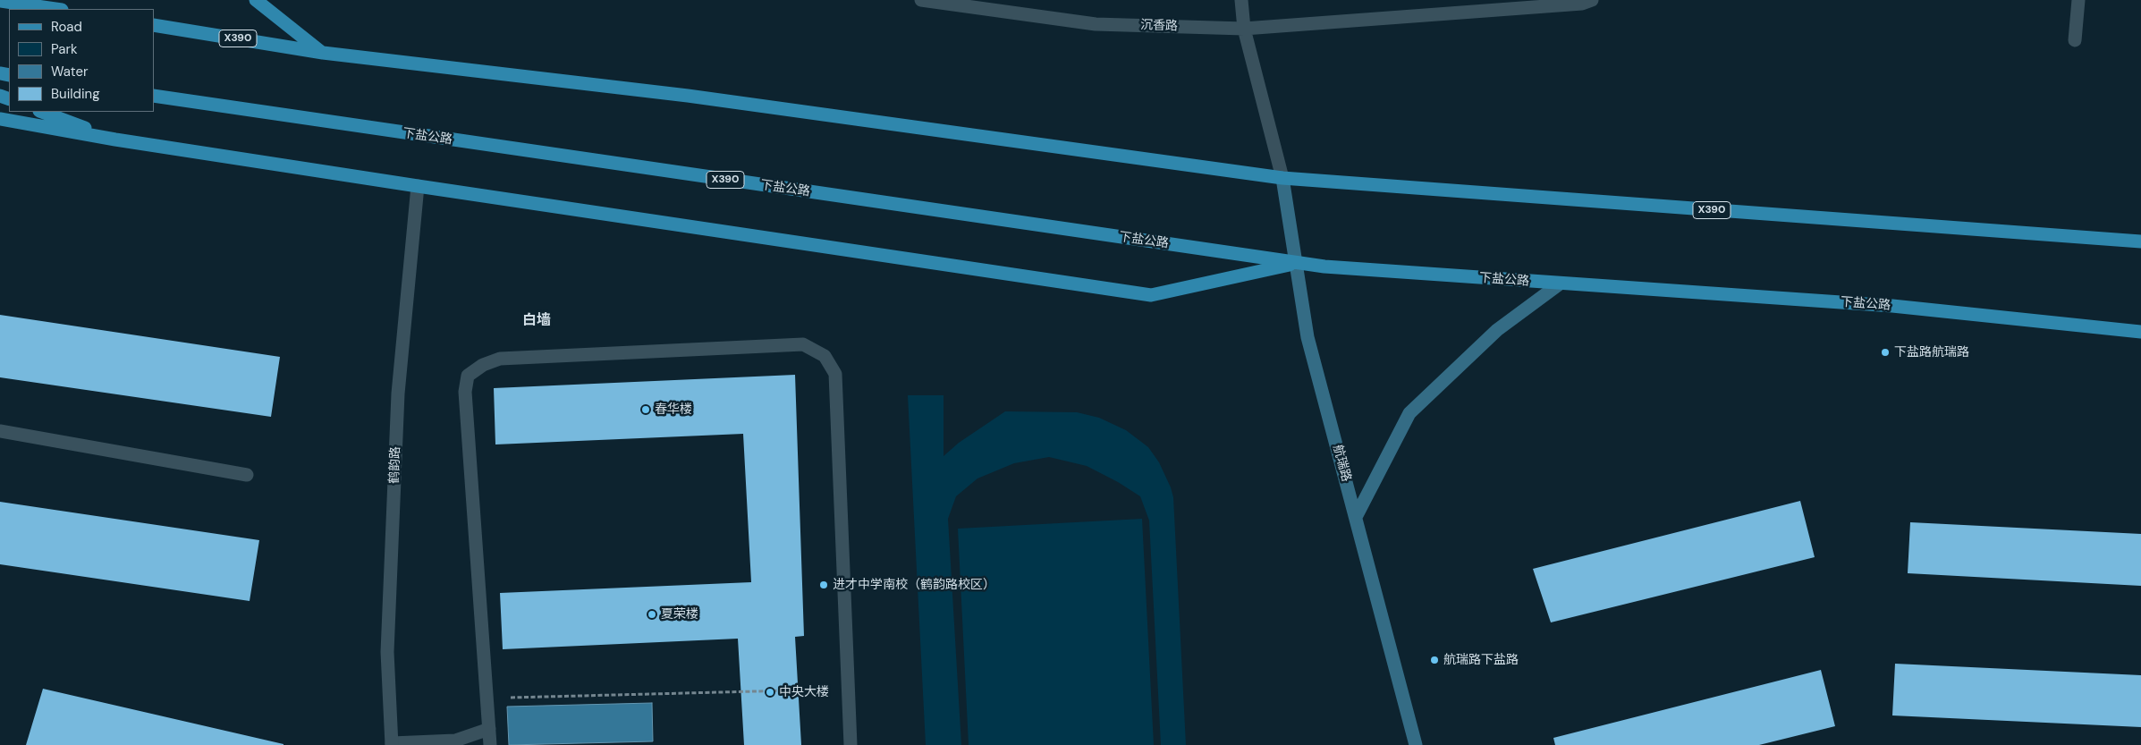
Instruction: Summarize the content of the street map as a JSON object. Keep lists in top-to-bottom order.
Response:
{
  "streets": {
    "main road": ["X390", "下盐公路"],
    "street": ["沉香路", "航瑞路", "鹤韵路"]
  },
  "crossings": [
    ["X390", "航瑞路"],
    ["下盐公路", "航瑞路"]
  ],
  "districts": ["白墙"],
  "places": [
    "下盐路航瑞路",
    "春华楼",
    "进才中学南校（鹤韵路校区）",
    "夏荣楼",
    "航瑞路下盐路",
    "中央大楼"
  ],
  "legend": [
    "Road",
    "Park",
    "Water",
    "Building"
  ]
}
